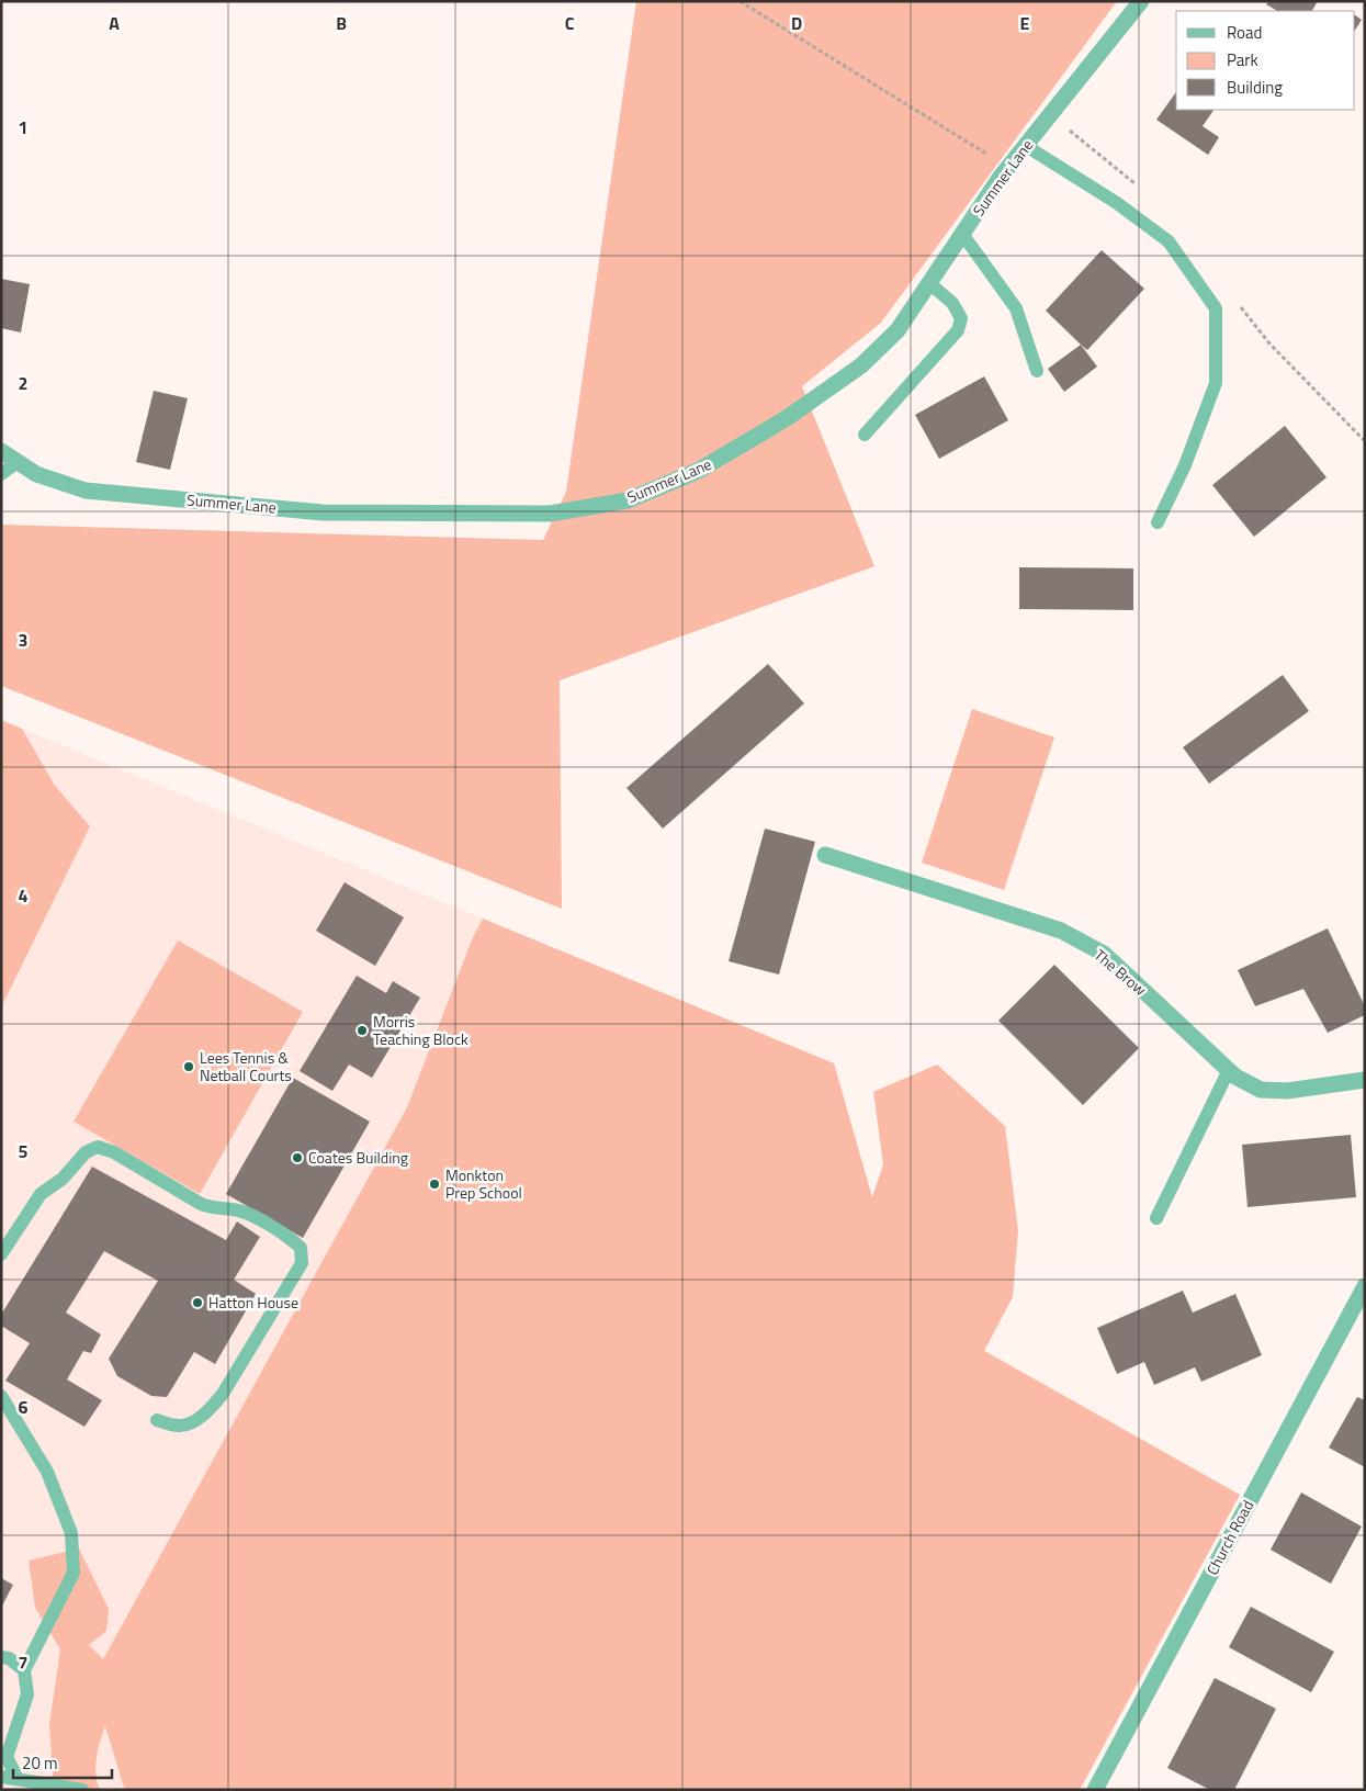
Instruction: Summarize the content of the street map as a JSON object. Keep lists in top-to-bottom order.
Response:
{
  "streets": {
    "street": ["Summer Lane", "The Brow", "Church Road"]
  },
  "places": [
    "Morris Teaching Block",
    "Lees Tennis & Netball Courts",
    "Coates Building",
    "Monkton Prep School",
    "Hatton House"
  ],
  "legend": ["Road", "Park", "Building"],
  "scale_bar": "20 m",
  "grid": {
    "columns": [
      "A",
      "B",
      "C",
      "D",
      "E"
    ],
    "rows": [
      "1",
      "2",
      "3",
      "4",
      "5",
      "6",
      "7"
    ]
  }
}
